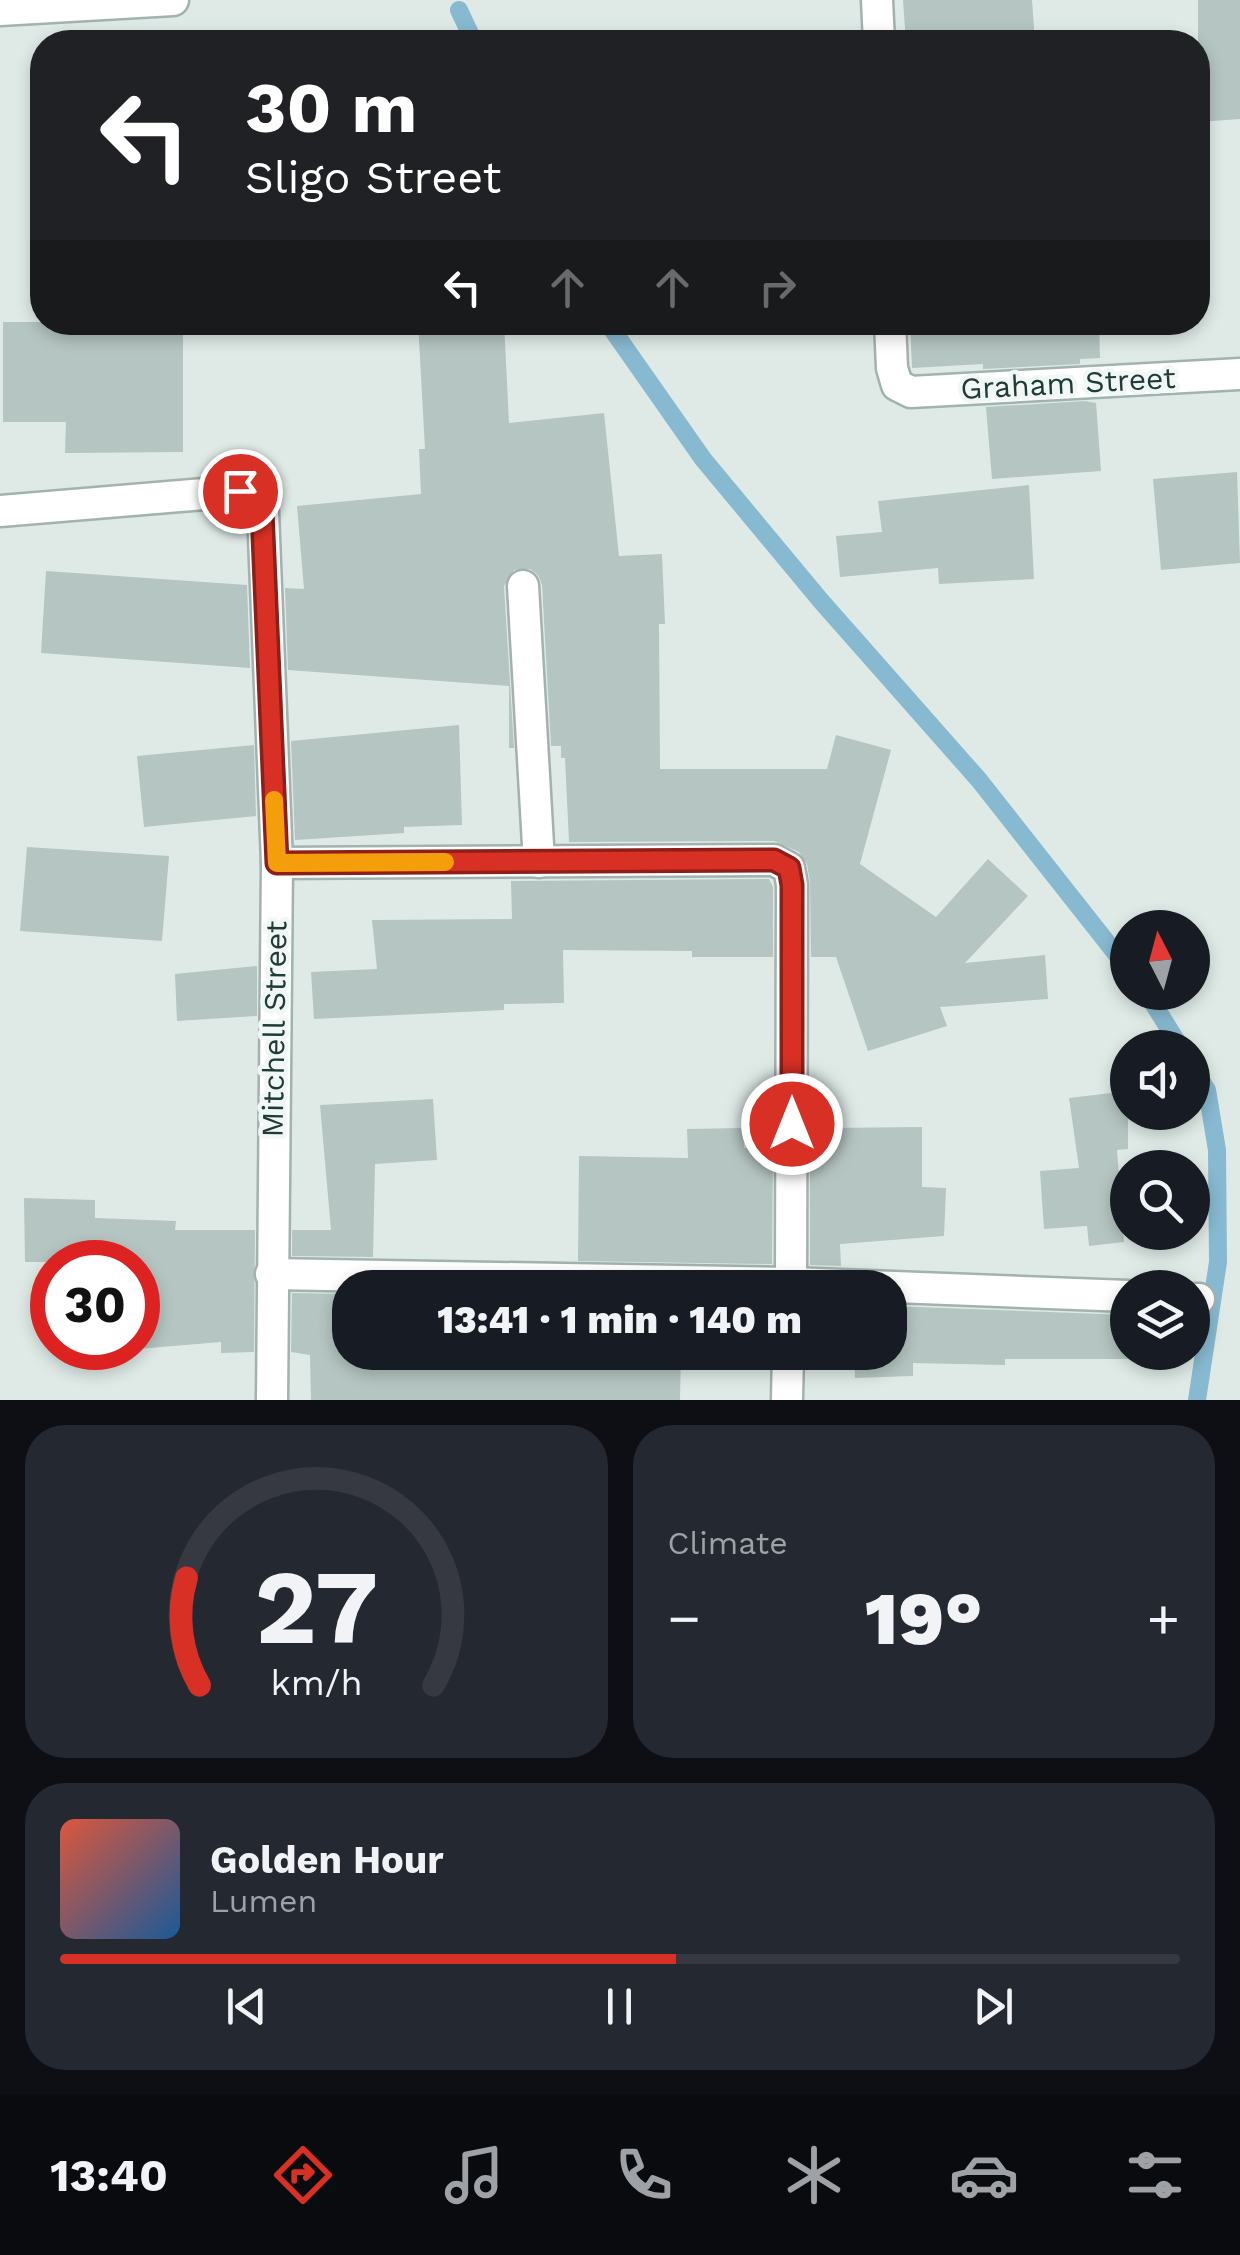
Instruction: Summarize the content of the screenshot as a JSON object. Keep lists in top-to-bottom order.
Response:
{
  "streets": {
    "street": ["Graham Street", "Mitchell Street"]
  },
  "north": "top",
  "page": {
    "turn": ["30 m", "Sligo Street"],
    "limit": "30",
    "trip": "13:41 · 1 min · 140 m",
    "tile": "Climate",
    "heat": ["−", "19°", "+"],
    "song": ["Golden Hour", "Lumen"],
    "tabs": "13:40",
    "gauge": ["27", "km/h"]
  }
}
